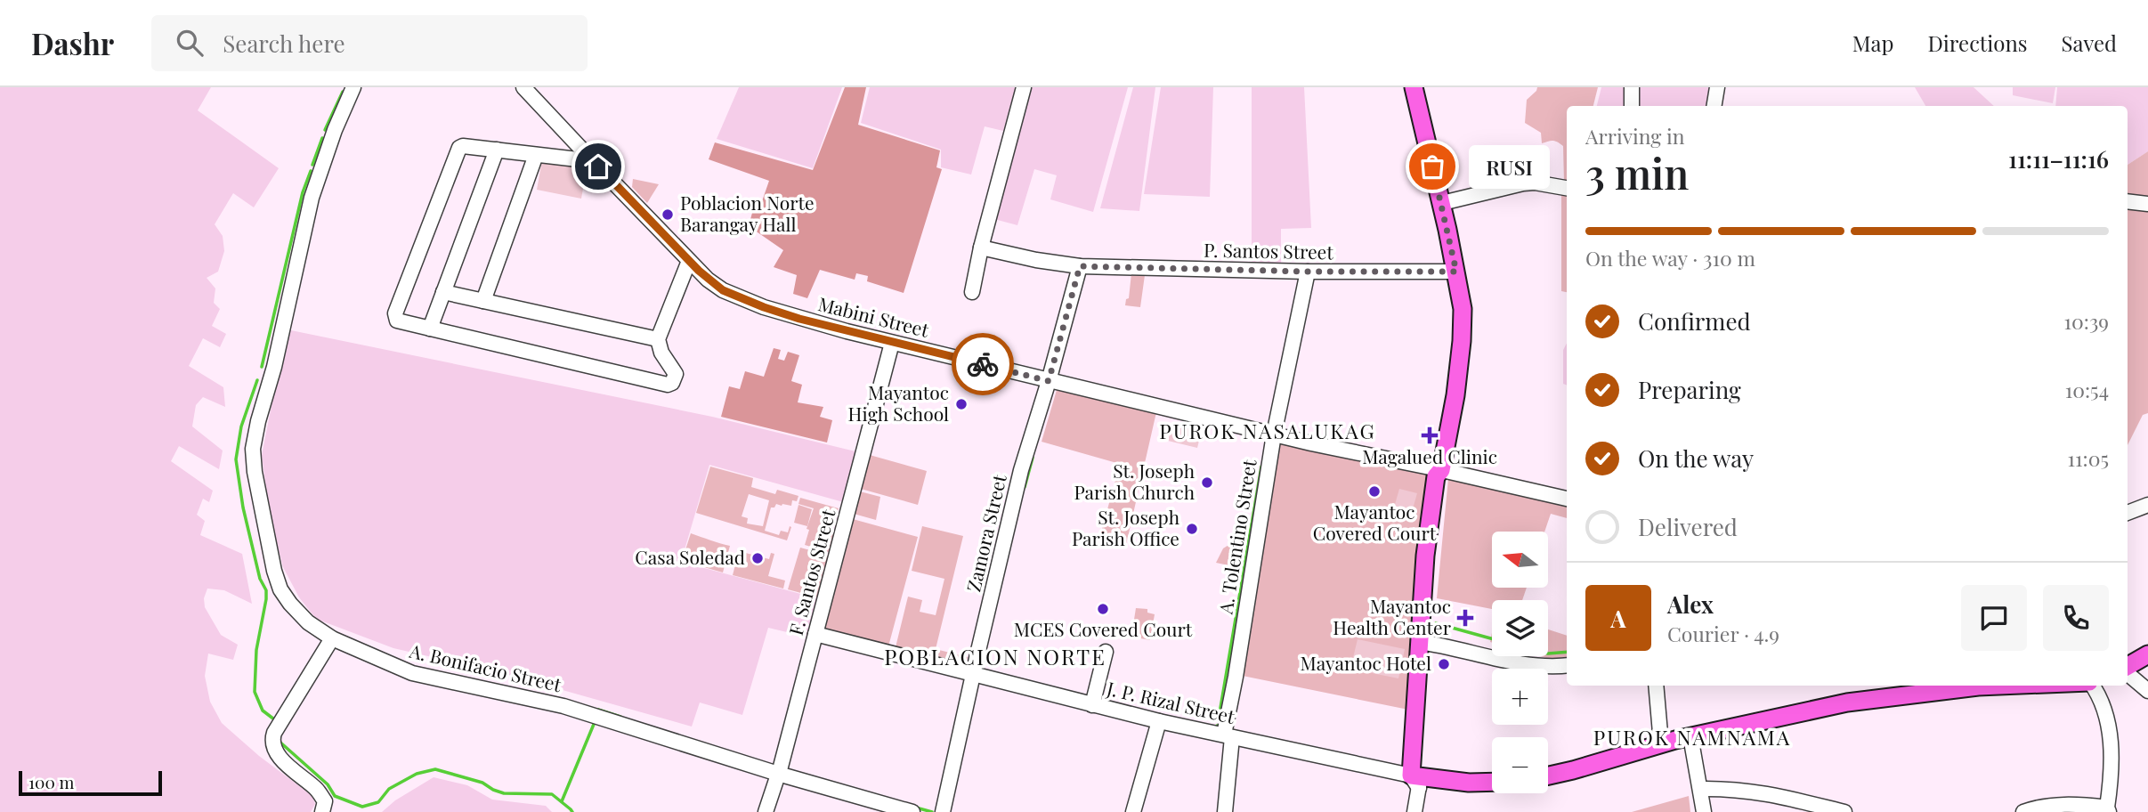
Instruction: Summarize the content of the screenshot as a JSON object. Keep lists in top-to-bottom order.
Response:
{
  "streets": {
    "street": [
      "P. Santos Street",
      "Mabini Street",
      "Zamora Street",
      "A. Tolentino Street",
      "F. Santos Street",
      "A. Bonifacio Street",
      "J. P. Rizal Street"
    ]
  },
  "crossings": [
    ["P. Santos Street", "Zamora Street"],
    ["P. Santos Street", "A. Tolentino Street"],
    ["Mabini Street", "Zamora Street"],
    ["Mabini Street", "A. Tolentino Street"],
    ["Mabini Street", "F. Santos Street"],
    ["Zamora Street", "J. P. Rizal Street"],
    ["A. Tolentino Street", "J. P. Rizal Street"],
    ["F. Santos Street", "A. Bonifacio Street"],
    ["F. Santos Street", "J. P. Rizal Street"]
  ],
  "districts": ["PUROK NASALUKAG", "POBLACION NORTE", "PUROK NAMNAMA"],
  "places": {
    "other": [
      "RUSI",
      "Poblacion Norte Barangay Hall",
      "Mayantoc High School",
      "St. Joseph Parish Church",
      "Mayantoc Covered Court",
      "St. Joseph Parish Office",
      "Casa Soledad",
      "MCES Covered Court",
      "Mayantoc Hotel"
    ],
    "health": ["Magalued Clinic", "Mayantoc Health Center"]
  },
  "scale_bar": "100 m",
  "north": "left",
  "page": {
    "header": "Dashr",
    "search": "Search here",
    "nav": ["Map", "Directions", "Saved"],
    "heading": ["3 min", "Arriving in", "11:11–11:16"],
    "panel": ["Alex", "Courier · 4.9"],
    "bubble": "RUSI",
    "bar": "On the way · 310 m",
    "list": [
      ["Confirmed", "10:39"],
      ["Preparing", "10:54"],
      ["On the way", "11:05"],
      "Delivered"
    ],
    "map_buttons": ["+", "−"],
    "round": "A",
    "scale": "100 m"
  }
}
